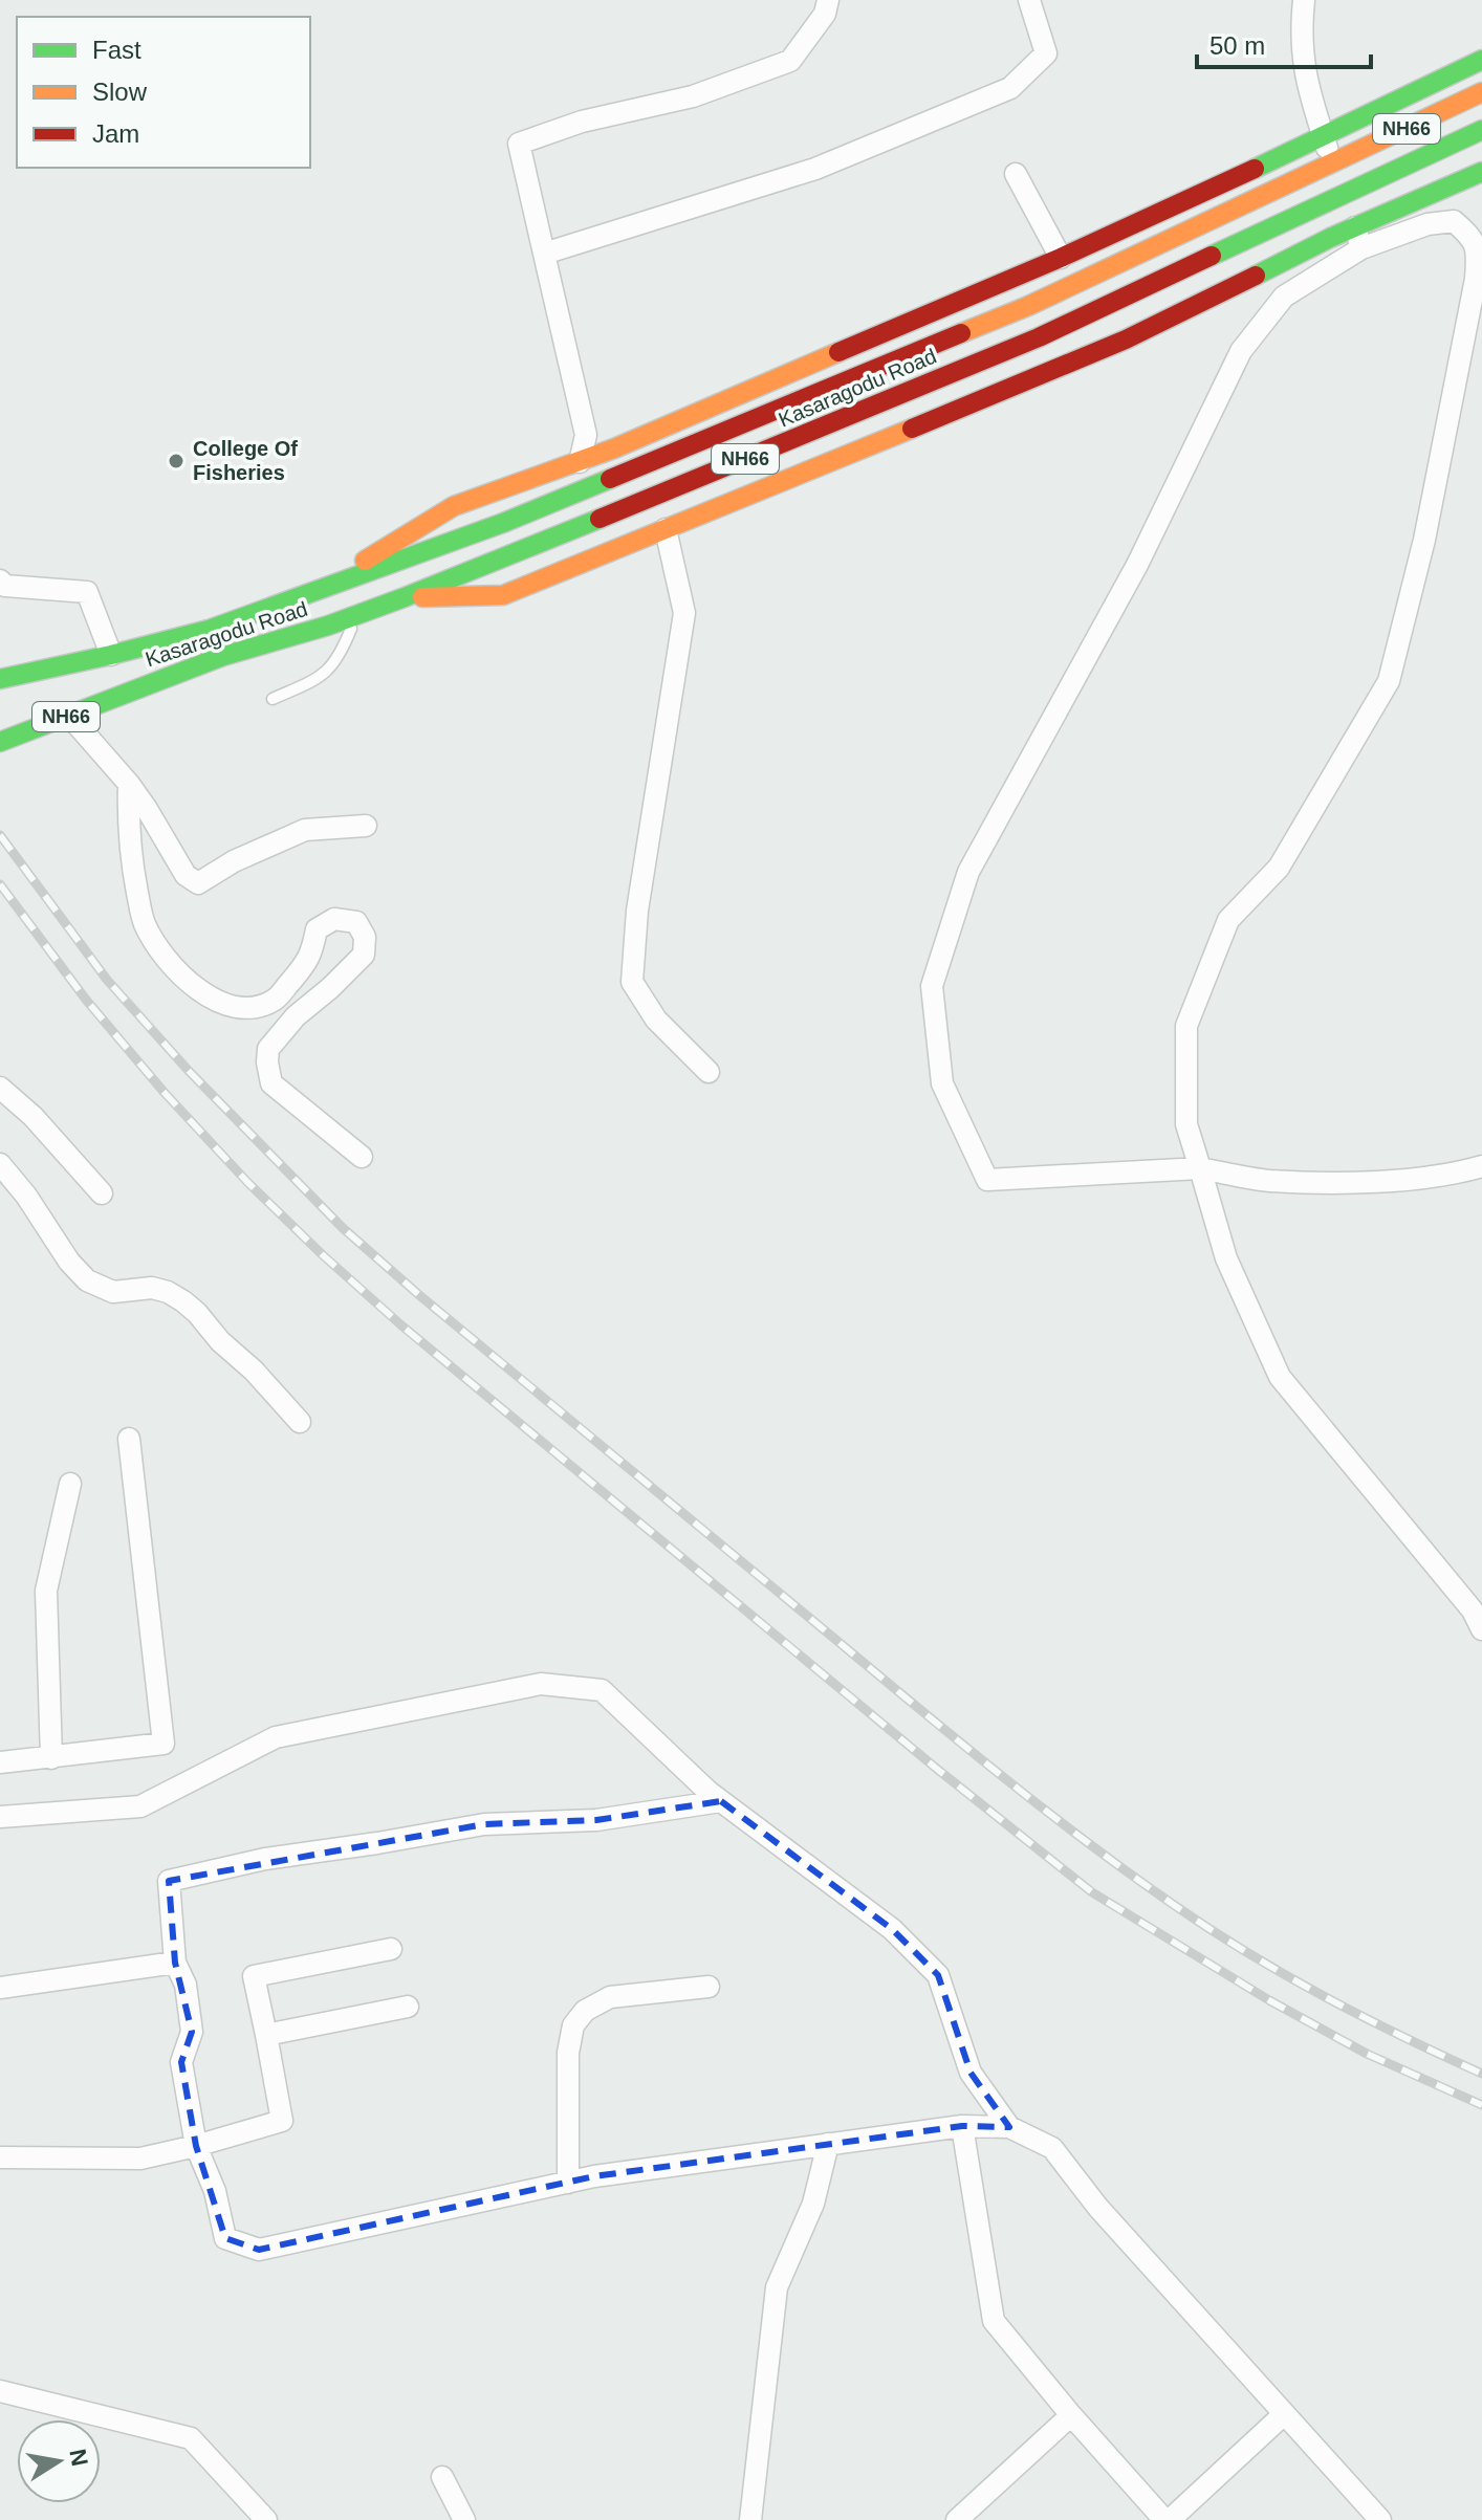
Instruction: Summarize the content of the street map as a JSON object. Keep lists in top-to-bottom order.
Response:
{
  "streets": {
    "main road": ["NH66", "Kasaragodu Road"]
  },
  "crossings": [
    ["NH66", "Kasaragodu Road"]
  ],
  "places": ["College Of Fisheries"],
  "legend": ["Fast", "Slow", "Jam"],
  "scale_bar": "50 m",
  "north": "right"
}
